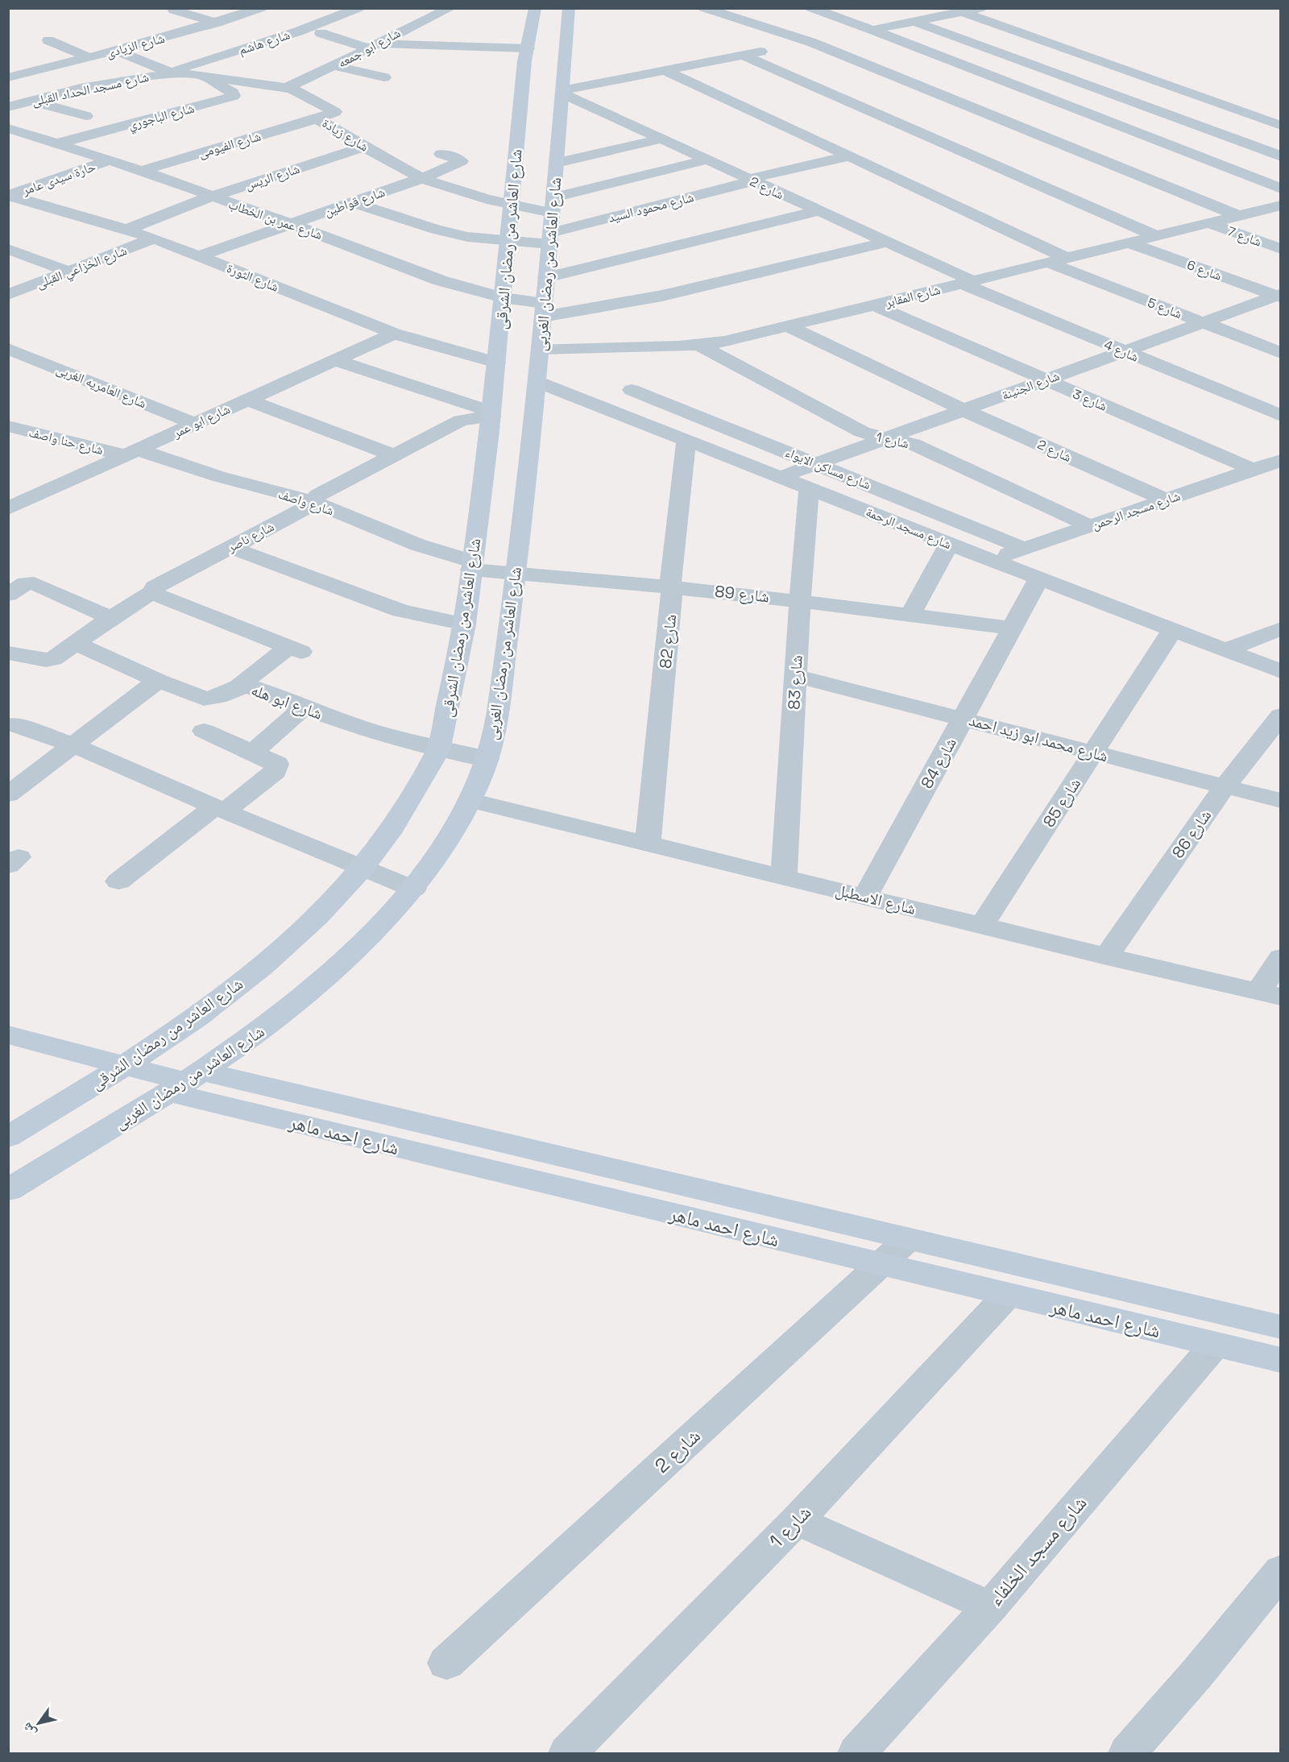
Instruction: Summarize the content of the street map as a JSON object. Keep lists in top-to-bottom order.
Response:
{
  "streets": {
    "street": [
      "شارع هاشم",
      "شارع الزيادى",
      "شارع ابو جمعه",
      "شارع مسجد الحداد القبلى",
      "شارع الباجوري",
      "شارع زيادة",
      "شارع الفيومى",
      "شارع الريس",
      "حارة سيدى عامر",
      "شارع 2",
      "شارع قواطين",
      "شارع محمود السيد",
      "شارع عمر بن الخطاب",
      "شارع 7",
      "شارع العاشر من رمضان الشرقى",
      "شارع العاشر من رمضان الغربى",
      "شارع الخزاعي القبلى",
      "شارع 6",
      "شارع الثورة",
      "شارع المقابر",
      "شارع 5",
      "شارع 4",
      "شارع الجنينة",
      "شارع العامريه الغربى",
      "شارع 3",
      "شارع ابو عمر",
      "شارع 1",
      "شارع حنا واصف",
      "شارع مساكن الايواء",
      "شارع واصف",
      "شارع مسجد الرحمن",
      "شارع مسجد الرحمة",
      "شارع ناصر",
      "شارع 89",
      "شارع 82",
      "شارع 83",
      "شارع ابو هله",
      "شارع محمد ابو زيد احمد",
      "شارع 84",
      "شارع 85",
      "شارع 86",
      "شارع الاسطبل",
      "شارع احمد ماهر",
      "شارع مسجد الخلفاء"
    ]
  },
  "crossings": [
    ["شارع هاشم", "شارع مسجد الحداد القبلى"],
    ["شارع هاشم", "شارع زيادة"],
    ["شارع الزيادى", "شارع زيادة"],
    ["شارع ابو جمعه", "شارع زيادة"],
    ["شارع مسجد الحداد القبلى", "شارع زيادة"],
    ["شارع الباجوري", "شارع زيادة"],
    ["شارع الباجوري", "شارع عمر بن الخطاب"],
    ["شارع زيادة", "شارع الفيومى"],
    ["شارع زيادة", "شارع الريس"],
    ["شارع زيادة", "شارع قواطين"],
    ["شارع زيادة", "شارع محمود السيد"],
    ["شارع زيادة", "شارع العاشر من رمضان الشرقى"],
    ["شارع زيادة", "شارع العاشر من رمضان الغربى"],
    ["شارع الفيومى", "شارع عمر بن الخطاب"],
    ["شارع الريس", "شارع عمر بن الخطاب"],
    ["شارع الريس", "شارع الثورة"],
    ["حارة سيدى عامر", "شارع عمر بن الخطاب"],
    ["حارة سيدى عامر", "شارع الثورة"],
    ["شارع 2", "شارع محمود السيد"],
    ["شارع 2", "شارع عمر بن الخطاب"],
    ["شارع 2", "شارع العاشر من رمضان الغربى"],
    ["شارع 2", "شارع المقابر"],
    ["شارع 2", "شارع 4"],
    ["شارع 2", "شارع الجنينة"],
    ["شارع 2", "شارع مسجد الرحمن"],
    ["شارع 2", "شارع احمد ماهر"],
    ["شارع قواطين", "شارع عمر بن الخطاب"],
    ["شارع قواطين", "شارع الثورة"],
    ["شارع محمود السيد", "شارع العاشر من رمضان الغربى"],
    ["شارع عمر بن الخطاب", "شارع العاشر من رمضان الشرقى"],
    ["شارع عمر بن الخطاب", "شارع العاشر من رمضان الغربى"],
    ["شارع 7", "شارع المقابر"],
    ["شارع العاشر من رمضان الشرقى", "شارع العاشر من رمضان الغربى"],
    ["شارع العاشر من رمضان الشرقى", "شارع الثورة"],
    ["شارع العاشر من رمضان الشرقى", "شارع المقابر"],
    ["شارع العاشر من رمضان الشرقى", "شارع واصف"],
    ["شارع العاشر من رمضان الشرقى", "شارع ناصر"],
    ["شارع العاشر من رمضان الشرقى", "شارع 89"],
    ["شارع العاشر من رمضان الشرقى", "شارع ابو هله"],
    ["شارع العاشر من رمضان الشرقى", "شارع احمد ماهر"],
    ["شارع العاشر من رمضان الغربى", "شارع المقابر"],
    ["شارع العاشر من رمضان الغربى", "شارع مسجد الرحمة"],
    ["شارع العاشر من رمضان الغربى", "شارع ناصر"],
    ["شارع العاشر من رمضان الغربى", "شارع 89"],
    ["شارع العاشر من رمضان الغربى", "شارع ابو هله"],
    ["شارع العاشر من رمضان الغربى", "شارع الاسطبل"],
    ["شارع العاشر من رمضان الغربى", "شارع احمد ماهر"],
    ["شارع الخزاعي القبلى", "شارع الثورة"],
    ["شارع 6", "شارع المقابر"],
    ["شارع 6", "شارع الجنينة"],
    ["شارع الثورة", "شارع ابو عمر"],
    ["شارع المقابر", "شارع 5"],
    ["شارع المقابر", "شارع 4"],
    ["شارع المقابر", "شارع 3"],
    ["شارع المقابر", "شارع 1"],
    ["شارع 5", "شارع الجنينة"],
    ["شارع 4", "شارع الجنينة"],
    ["شارع الجنينة", "شارع 3"],
    ["شارع الجنينة", "شارع 1"],
    ["شارع الجنينة", "شارع مساكن الايواء"],
    ["شارع الجنينة", "شارع مسجد الرحمة"],
    ["شارع العامريه الغربى", "شارع ابو عمر"],
    ["شارع 3", "شارع مسجد الرحمن"],
    ["شارع ابو عمر", "شارع حنا واصف"],
    ["شارع ابو عمر", "شارع واصف"],
    ["شارع 1", "شارع مسجد الرحمن"],
    ["شارع 1", "شارع احمد ماهر"],
    ["شارع حنا واصف", "شارع واصف"],
    ["شارع مساكن الايواء", "شارع مسجد الرحمن"],
    ["شارع واصف", "شارع ناصر"],
    ["شارع واصف", "شارع 89"],
    ["شارع مسجد الرحمن", "شارع مسجد الرحمة"],
    ["شارع مسجد الرحمة", "شارع 82"],
    ["شارع مسجد الرحمة", "شارع 83"],
    ["شارع مسجد الرحمة", "شارع 84"],
    ["شارع مسجد الرحمة", "شارع 85"],
    ["شارع ناصر", "شارع ابو هله"],
    ["شارع 89", "شارع 82"],
    ["شارع 89", "شارع 83"],
    ["شارع 89", "شارع 84"],
    ["شارع 82", "شارع الاسطبل"],
    ["شارع 83", "شارع محمد ابو زيد احمد"],
    ["شارع 83", "شارع الاسطبل"],
    ["شارع محمد ابو زيد احمد", "شارع 84"],
    ["شارع محمد ابو زيد احمد", "شارع 85"],
    ["شارع محمد ابو زيد احمد", "شارع 86"],
    ["شارع 84", "شارع الاسطبل"],
    ["شارع 85", "شارع الاسطبل"],
    ["شارع 86", "شارع الاسطبل"],
    ["شارع احمد ماهر", "شارع مسجد الخلفاء"]
  ],
  "north": "bottom left"
}
